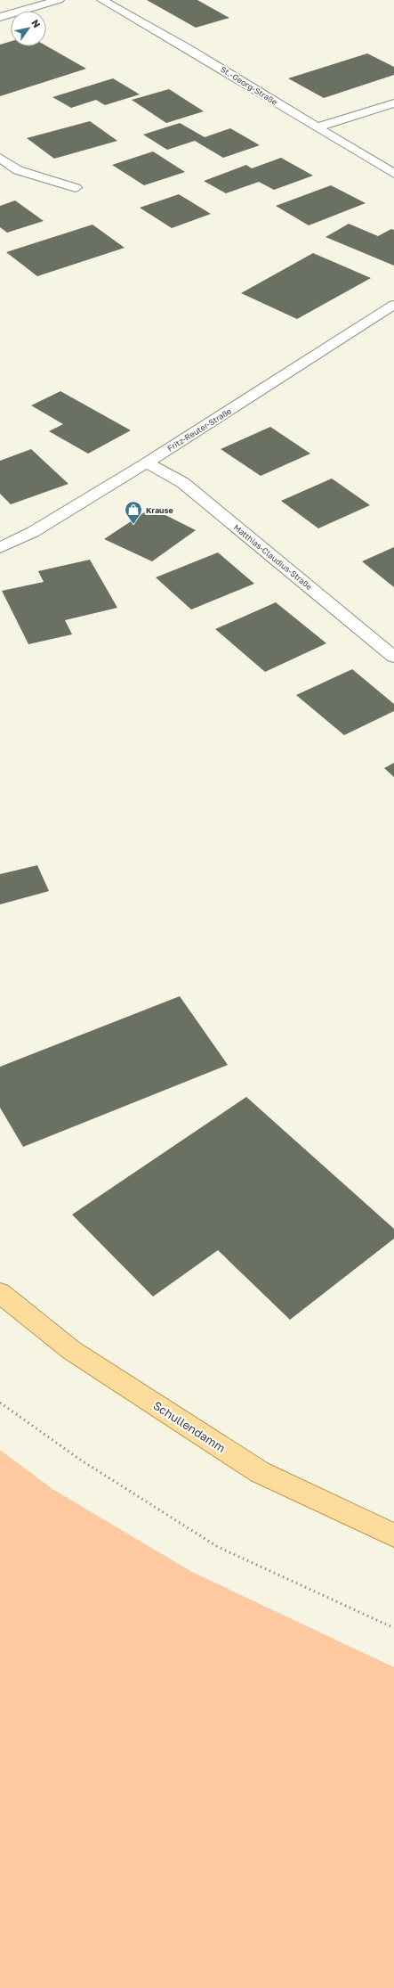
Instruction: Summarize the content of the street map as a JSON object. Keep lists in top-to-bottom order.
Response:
{
  "streets": {
    "main road": ["Schullendamm"],
    "street": ["St.-Georg-Straße", "Fritz-Reuter-Straße", "Matthias-Claudius-Straße"]
  },
  "crossings": [
    ["Fritz-Reuter-Straße", "Matthias-Claudius-Straße"]
  ],
  "places": {
    "shop": ["Krause"]
  },
  "north": "top right"
}
